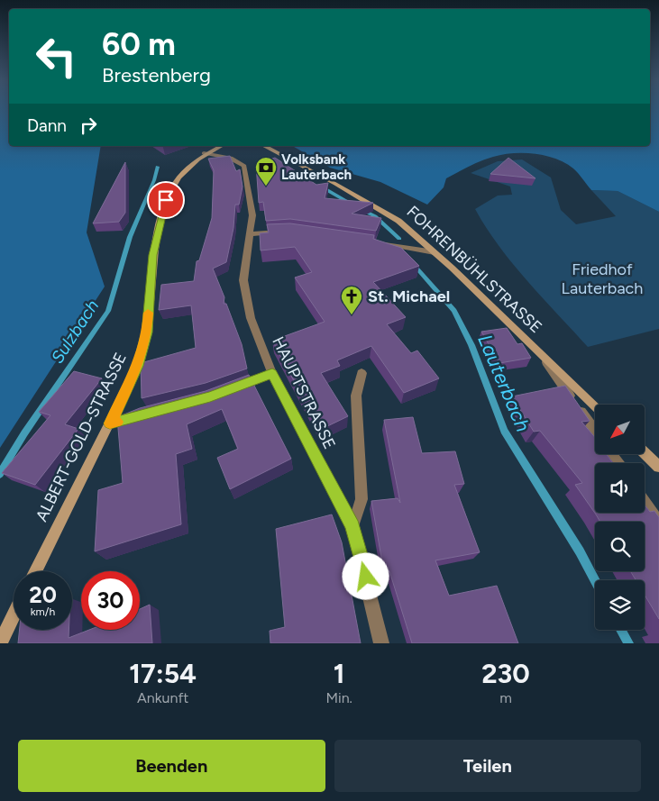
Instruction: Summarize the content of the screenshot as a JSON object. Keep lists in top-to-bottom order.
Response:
{
  "streets": {
    "street": ["FOHRENBÜHLSTRASSE", "HAUPTSTRASSE", "ALBERT-GOLD-STRASSE"]
  },
  "crossings": [
    ["HAUPTSTRASSE", "ALBERT-GOLD-STRASSE"]
  ],
  "water": ["Sulzbach", "Lauterbach"],
  "parks": ["Friedhof Lauterbach"],
  "places": {
    "bank": ["Volksbank Lauterbach"],
    "church": ["St. Michael"]
  },
  "north": "bottom left",
  "page": {
    "turn": ["60 m", "Brestenberg"],
    "then": "Dann",
    "speed": "20 km/h",
    "limit": "30",
    "eta": [
      "17:54",
      "Ankunft",
      "1",
      "Min.",
      "230",
      "m"
    ],
    "buttons": ["Beenden", "Teilen"]
  }
}
